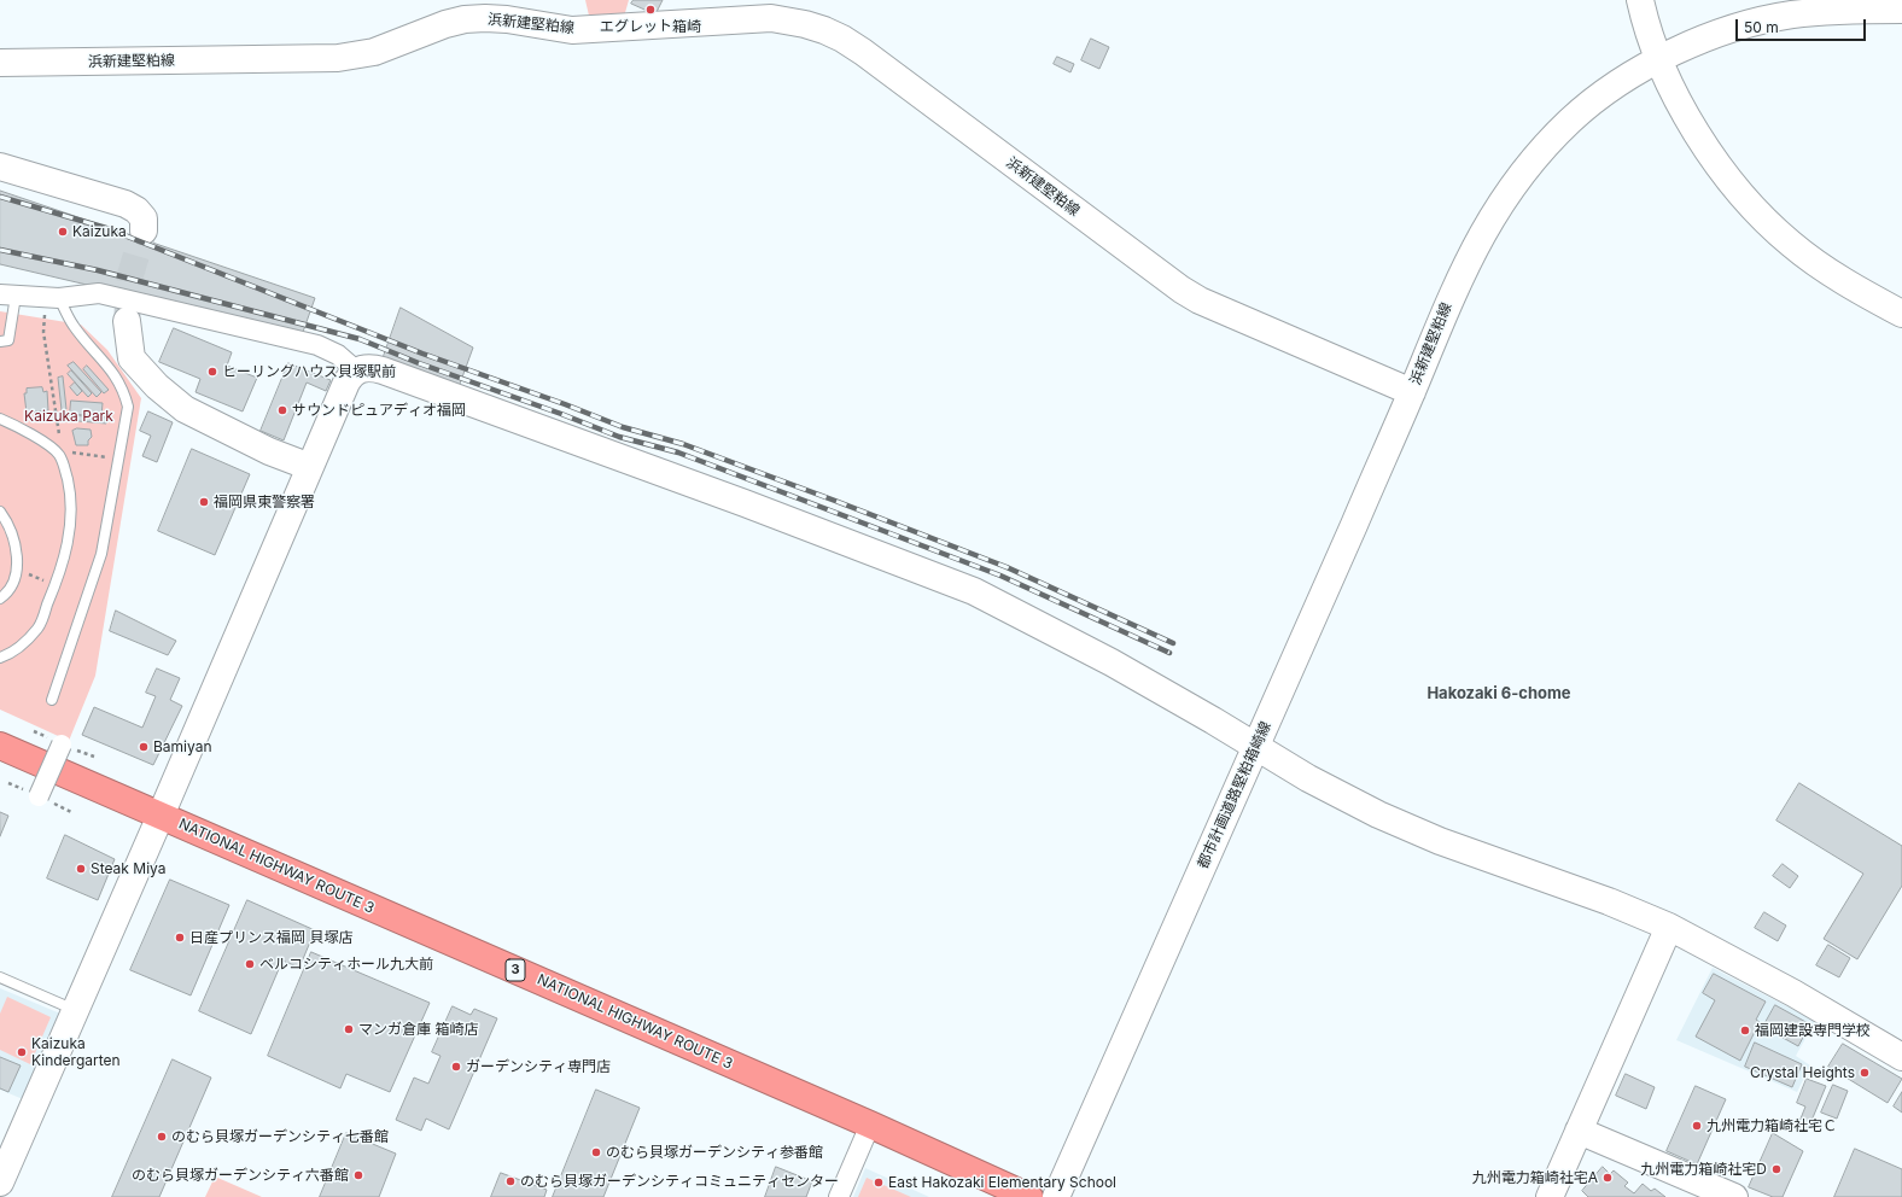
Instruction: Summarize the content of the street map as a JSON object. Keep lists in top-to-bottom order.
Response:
{
  "streets": {
    "highway": ["NATIONAL HIGHWAY ROUTE 3", "3"],
    "street": ["浜新建堅粕線", "都市計画道路堅粕箱崎線"]
  },
  "crossings": [
    ["浜新建堅粕線", "都市計画道路堅粕箱崎線"]
  ],
  "districts": ["Hakozaki 6-chome"],
  "parks": ["Kaizuka Park"],
  "places": [
    "エグレット箱崎",
    "Kaizuka",
    "ヒーリングハウス貝塚駅前",
    "サウンドピュアディオ福岡",
    "福岡県東警察署",
    "Bamiyan",
    "Steak Miya",
    "日産プリンス福岡 貝塚店",
    "ベルコシティホール九大前",
    "マンガ倉庫 箱崎店",
    "福岡建設専門学校",
    "Kaizuka Kindergarten",
    "ガーデンシティ専門店",
    "Crystal Heights",
    "九州電力箱崎社宅Ｃ",
    "のむら貝塚ガーデンシティ七番館",
    "のむら貝塚ガーデンシティ参番館",
    "九州電力箱崎社宅D",
    "のむら貝塚ガーデンシティ六番館",
    "九州電力箱崎社宅A",
    "のむら貝塚ガーデンシティコミュニティセンター",
    "East Hakozaki Elementary School"
  ],
  "scale_bar": "50 m"
}
